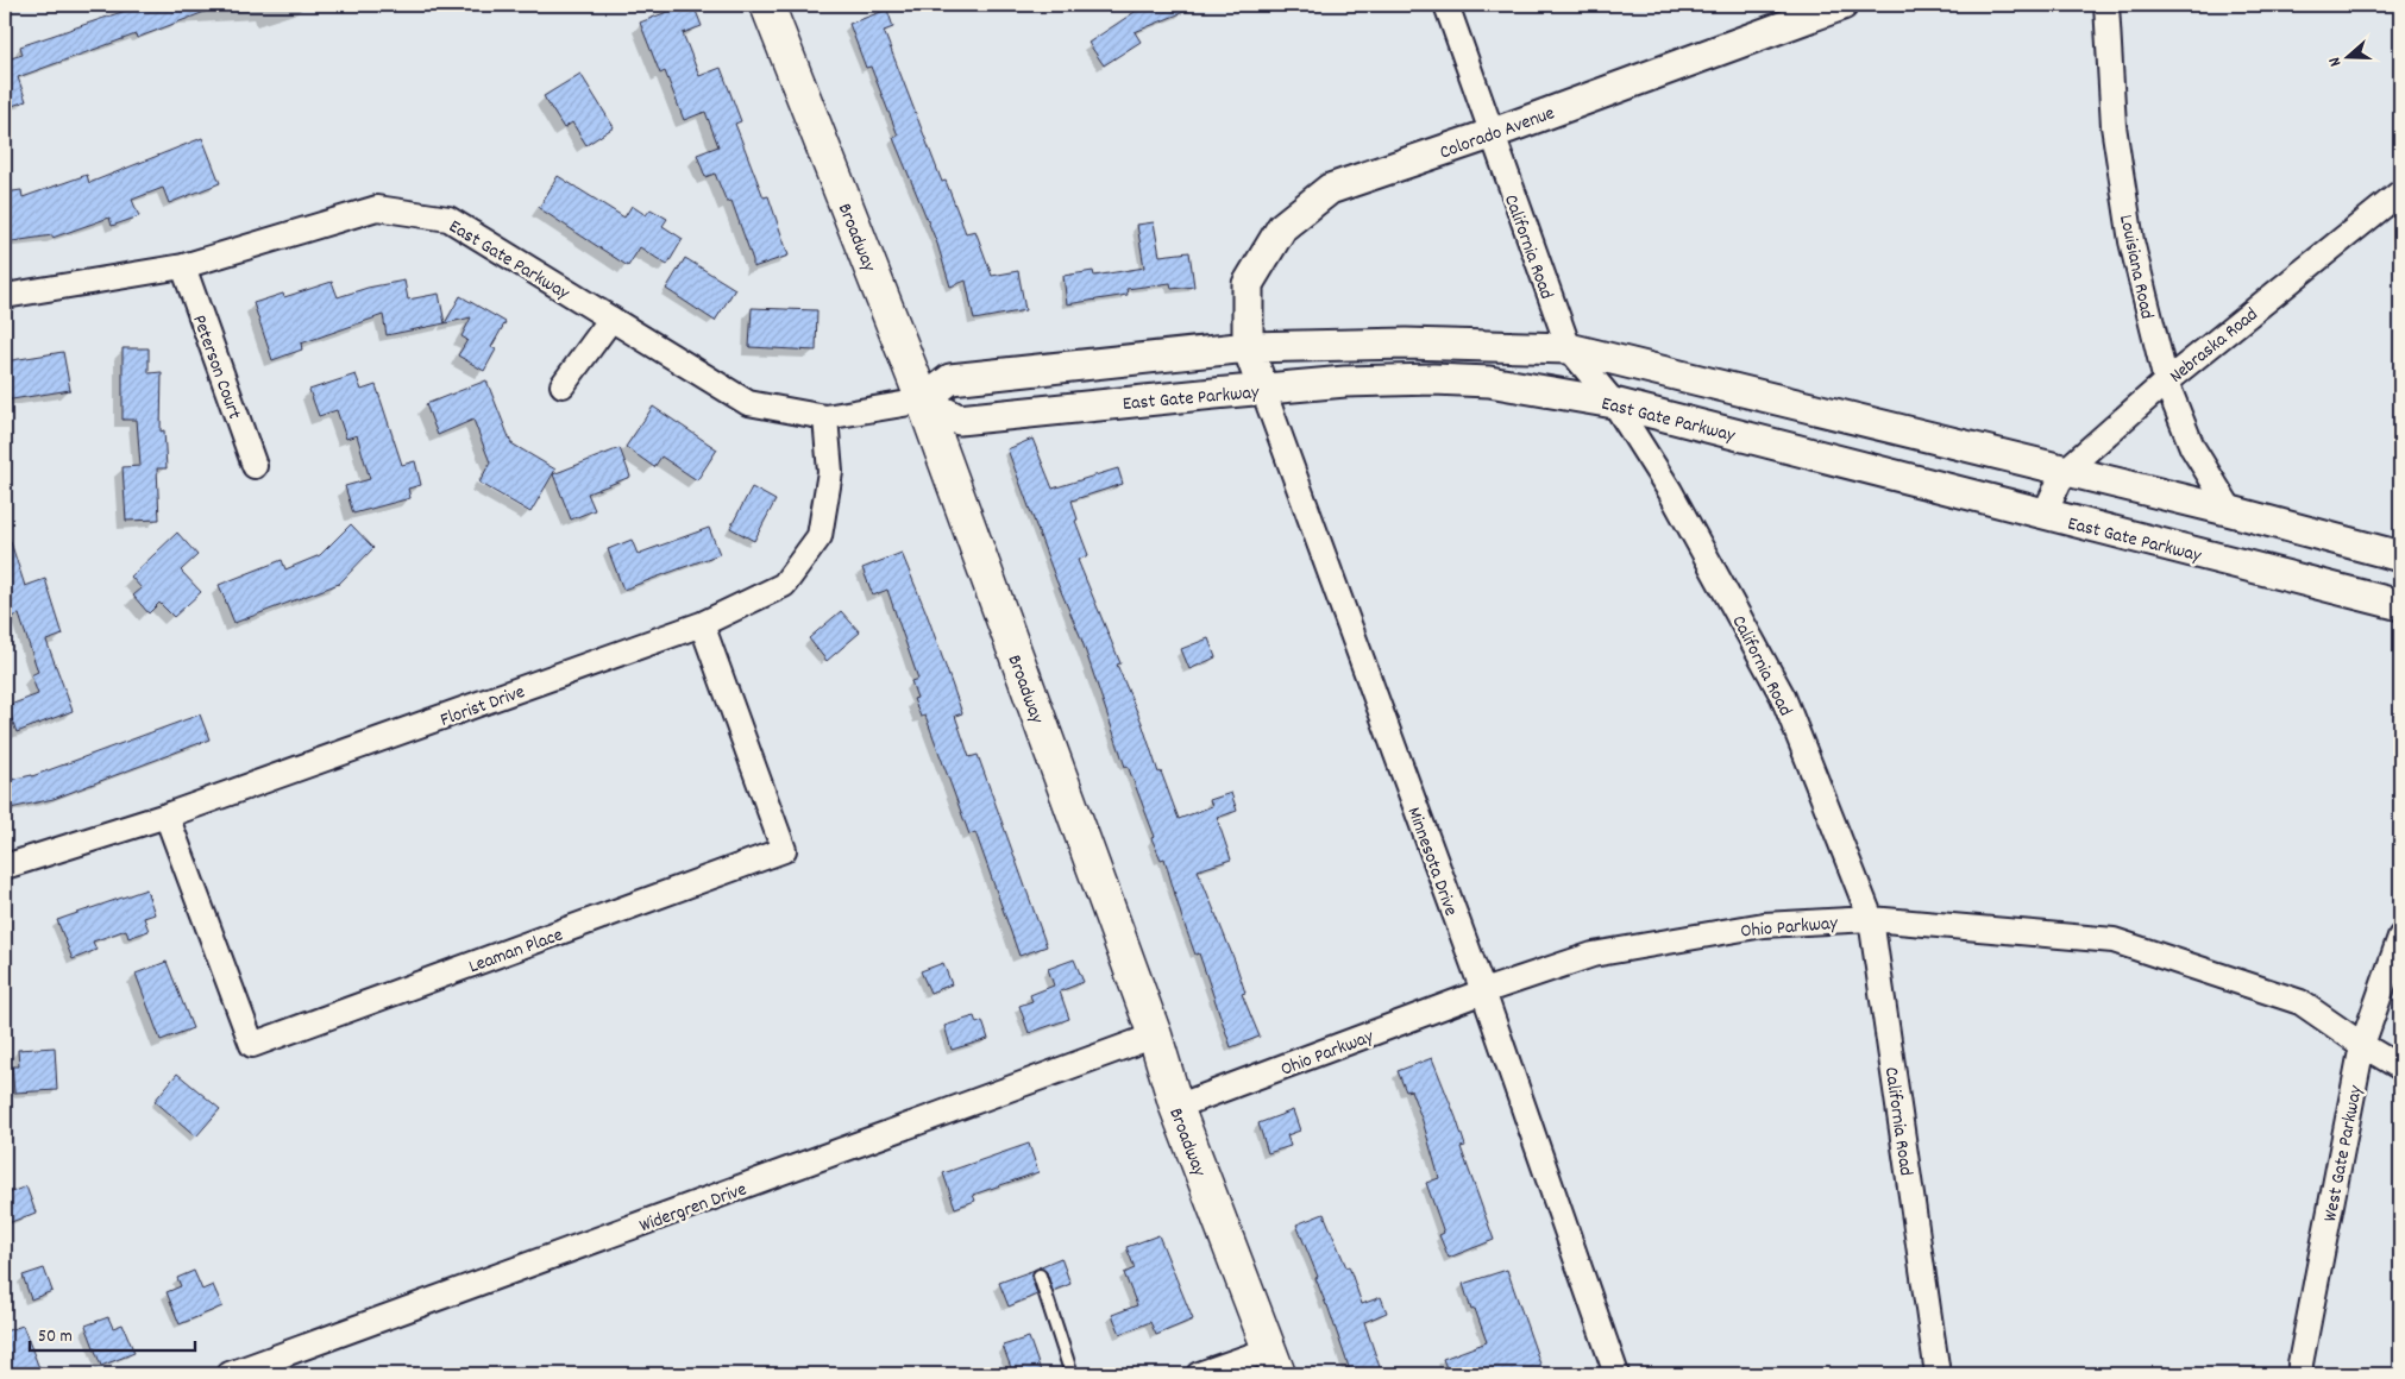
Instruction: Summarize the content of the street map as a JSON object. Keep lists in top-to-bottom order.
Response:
{
  "streets": {
    "main road": ["Broadway"],
    "street": [
      "Colorado Avenue",
      "California Road",
      "East Gate Parkway",
      "Louisiana Road",
      "Nebraska Road",
      "Peterson Court",
      "Florist Drive",
      "Minnesota Drive",
      "Ohio Parkway",
      "Leaman Place",
      "West Gate Parkway",
      "Widergren Drive"
    ]
  },
  "crossings": [
    ["Colorado Avenue", "California Road"],
    ["Colorado Avenue", "East Gate Parkway"],
    ["Colorado Avenue", "Minnesota Drive"],
    ["Broadway", "East Gate Parkway"],
    ["Broadway", "Ohio Parkway"],
    ["Broadway", "Widergren Drive"],
    ["California Road", "East Gate Parkway"],
    ["California Road", "Ohio Parkway"],
    ["East Gate Parkway", "Louisiana Road"],
    ["East Gate Parkway", "Nebraska Road"],
    ["East Gate Parkway", "Peterson Court"],
    ["East Gate Parkway", "Florist Drive"],
    ["East Gate Parkway", "Minnesota Drive"],
    ["Louisiana Road", "Nebraska Road"],
    ["Florist Drive", "Leaman Place"],
    ["Minnesota Drive", "Ohio Parkway"],
    ["Ohio Parkway", "West Gate Parkway"]
  ],
  "scale_bar": "50 m",
  "north": "left"
}
